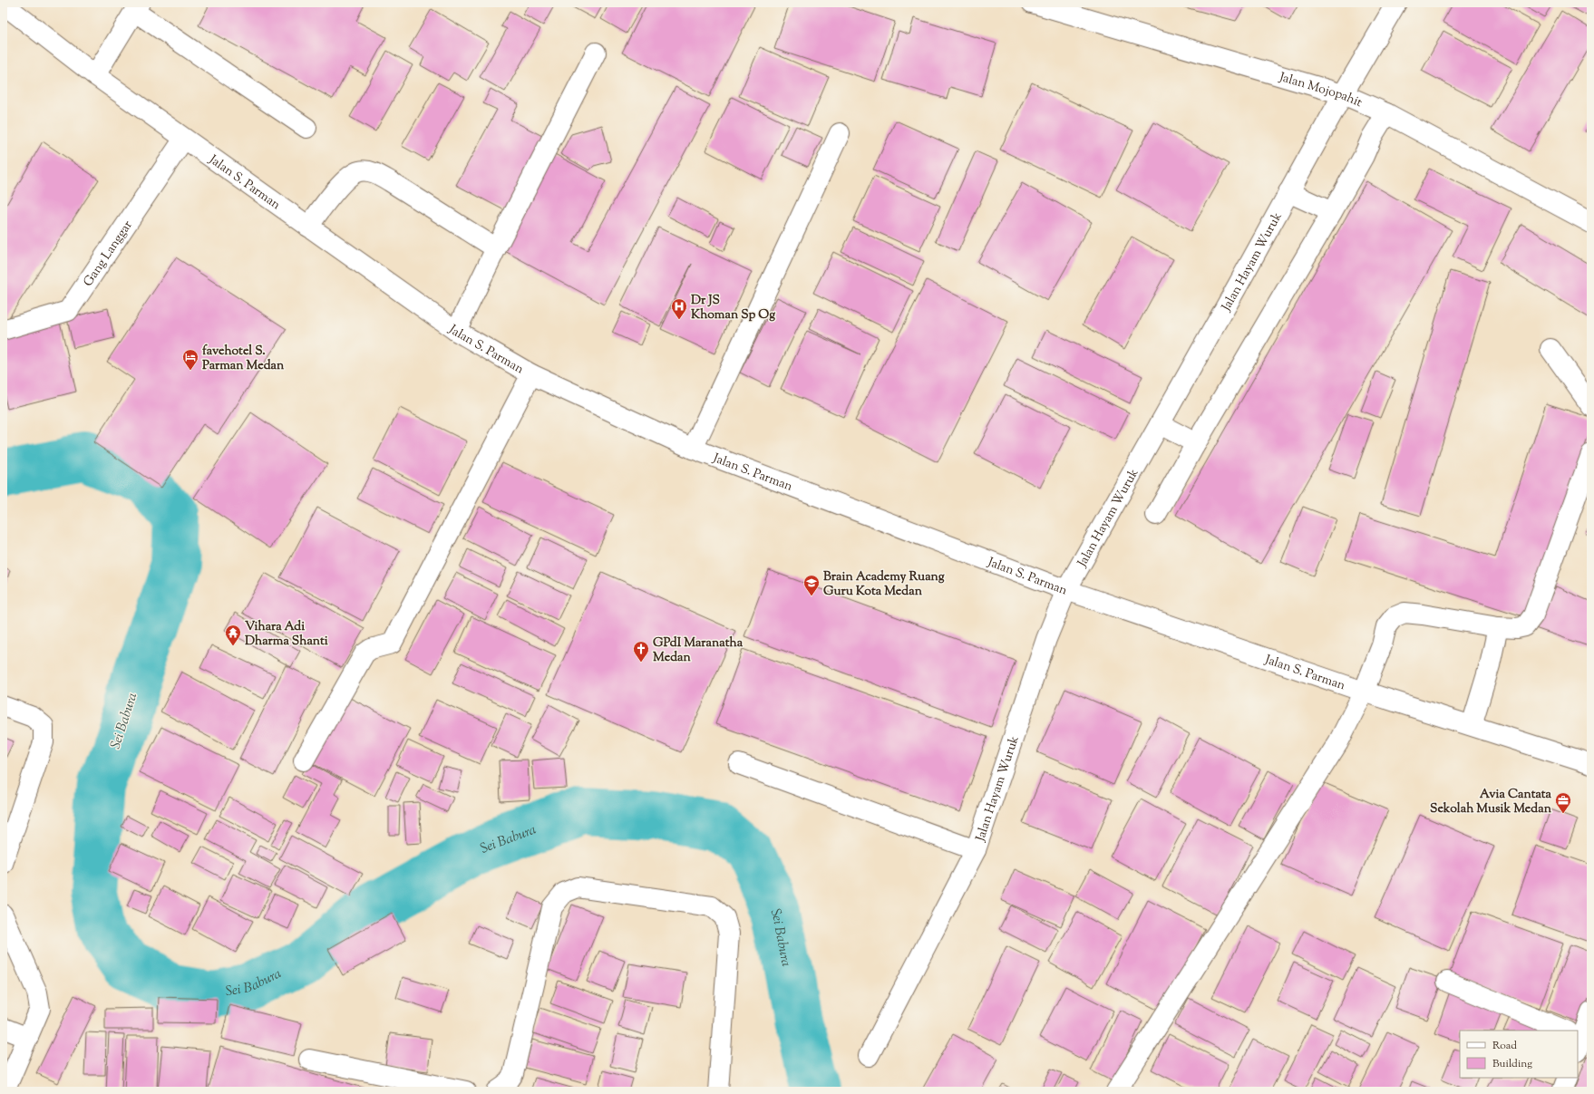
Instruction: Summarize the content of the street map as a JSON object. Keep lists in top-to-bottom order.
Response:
{
  "streets": {
    "street": [
      "Jalan Mojopahit",
      "Jalan S. Parman",
      "Gang Langgar",
      "Jalan Hayam Wuruk"
    ]
  },
  "crossings": [
    ["Jalan Mojopahit", "Jalan Hayam Wuruk"],
    ["Jalan S. Parman", "Gang Langgar"],
    ["Jalan S. Parman", "Jalan Hayam Wuruk"]
  ],
  "water": ["Sei Babura"],
  "places": {
    "hospital": ["Dr JS Khoman Sp Og"],
    "hotel": ["favehotel S. Parman Medan"],
    "school or university": ["Brain Academy Ruang Guru Kota Medan"],
    "temple": ["Vihara Adi Dharma Shanti"],
    "church": ["GPdI Maranatha Medan"],
    "office": ["Avia Cantata Sekolah Musik Medan"]
  },
  "legend": ["Road", "Building"]
}
